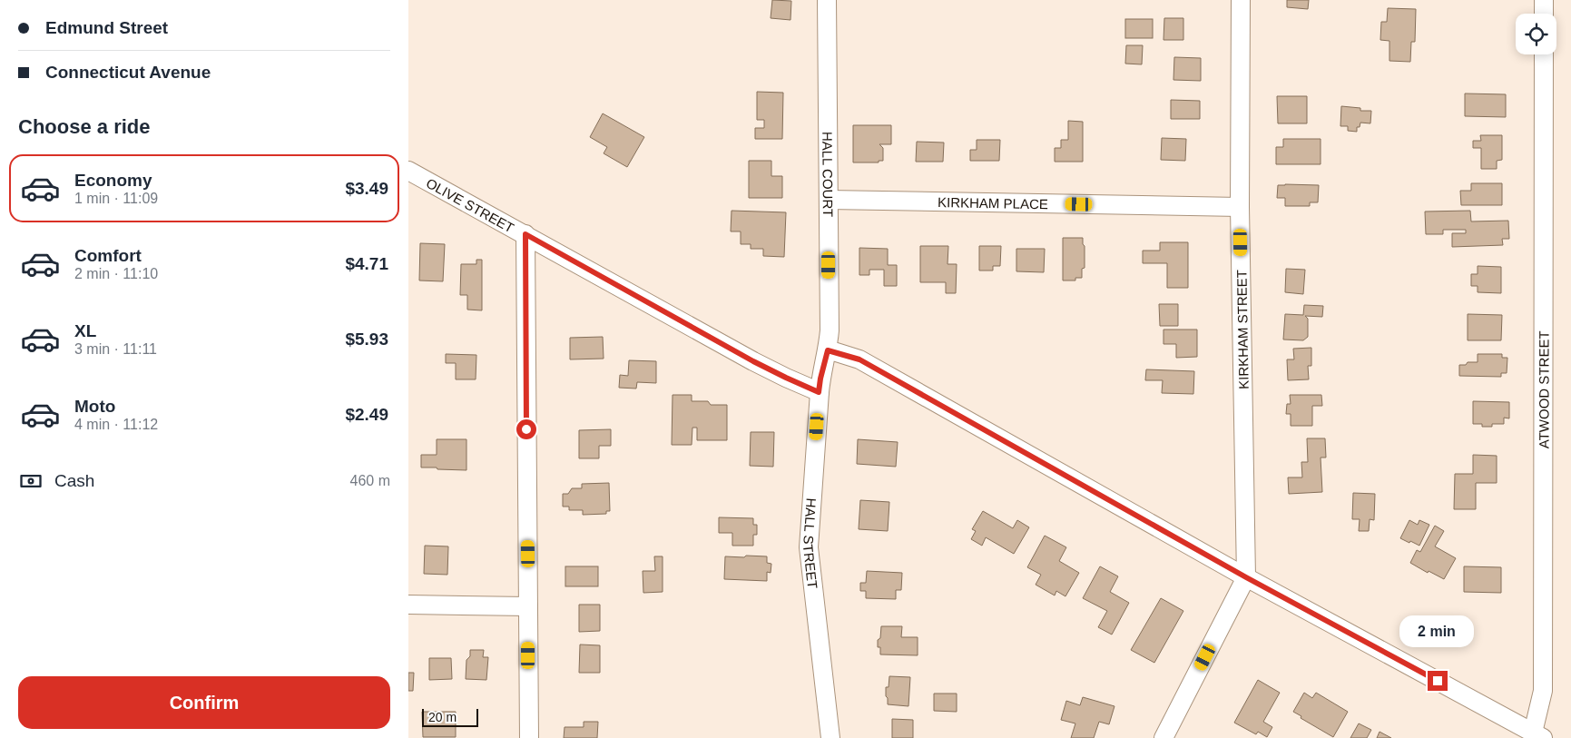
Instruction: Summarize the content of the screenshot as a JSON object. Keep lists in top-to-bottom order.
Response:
{
  "streets": {
    "street": [
      "HALL COURT",
      "KIRKHAM PLACE",
      "OLIVE STREET",
      "KIRKHAM STREET",
      "ATWOOD STREET",
      "HALL STREET"
    ]
  },
  "crossings": [
    ["HALL COURT", "KIRKHAM PLACE"],
    ["HALL COURT", "HALL STREET"],
    ["KIRKHAM PLACE", "KIRKHAM STREET"],
    ["OLIVE STREET", "HALL STREET"]
  ],
  "scale_bar": "20 m",
  "page": {
    "banner": ["Edmund Street", "Connecticut Avenue"],
    "heading": "Choose a ride",
    "list": [
      {
        "name": "Economy",
        "note": "1 min · 11:09",
        "value": "$3.49"
      },
      {
        "name": "Comfort",
        "note": "2 min · 11:10",
        "value": "$4.71"
      },
      {
        "name": "XL",
        "note": "3 min · 11:11",
        "value": "$5.93"
      },
      {
        "name": "Moto",
        "note": "4 min · 11:12",
        "value": "$2.49"
      }
    ],
    "pay": ["Cash", "460 m"],
    "bubble": "2 min",
    "buttons": "Confirm",
    "scale": "20 m"
  }
}
